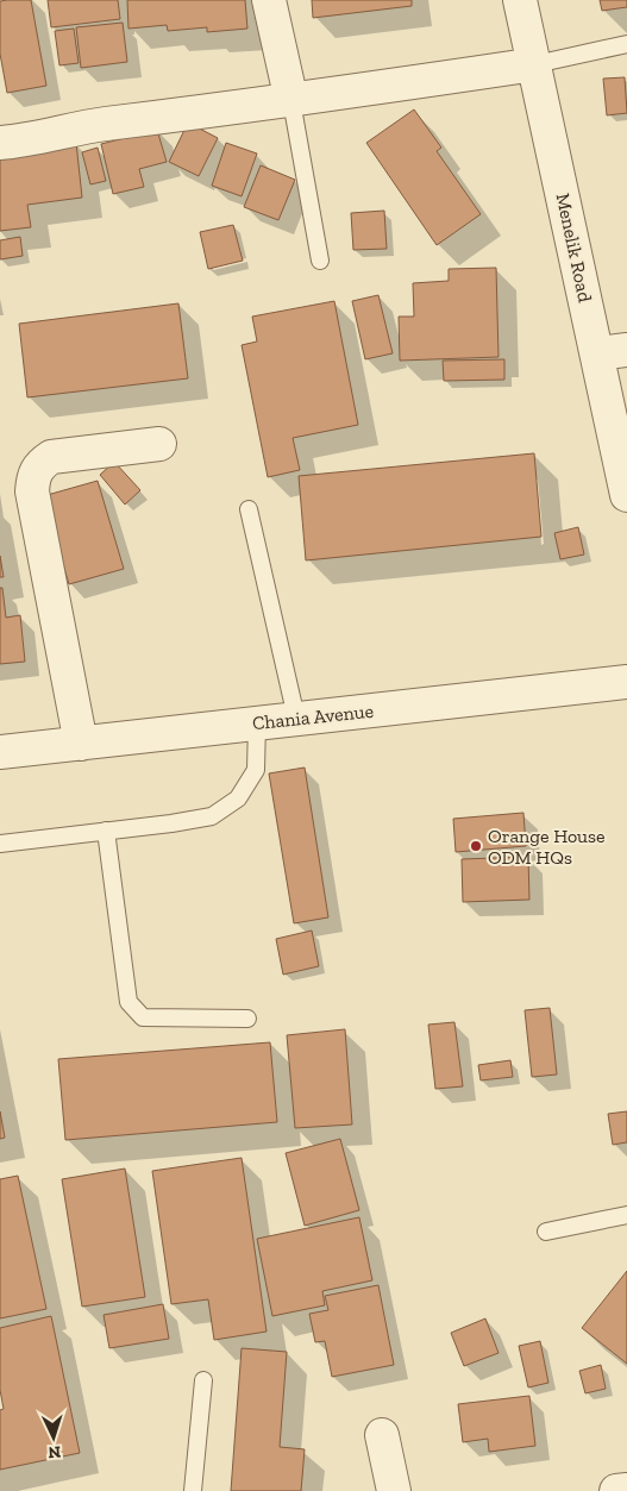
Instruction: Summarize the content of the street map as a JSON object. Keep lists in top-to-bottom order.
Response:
{
  "streets": {
    "street": ["Menelik Road", "Chania Avenue"]
  },
  "places": ["Orange House ODM HQs"],
  "north": "bottom"
}
